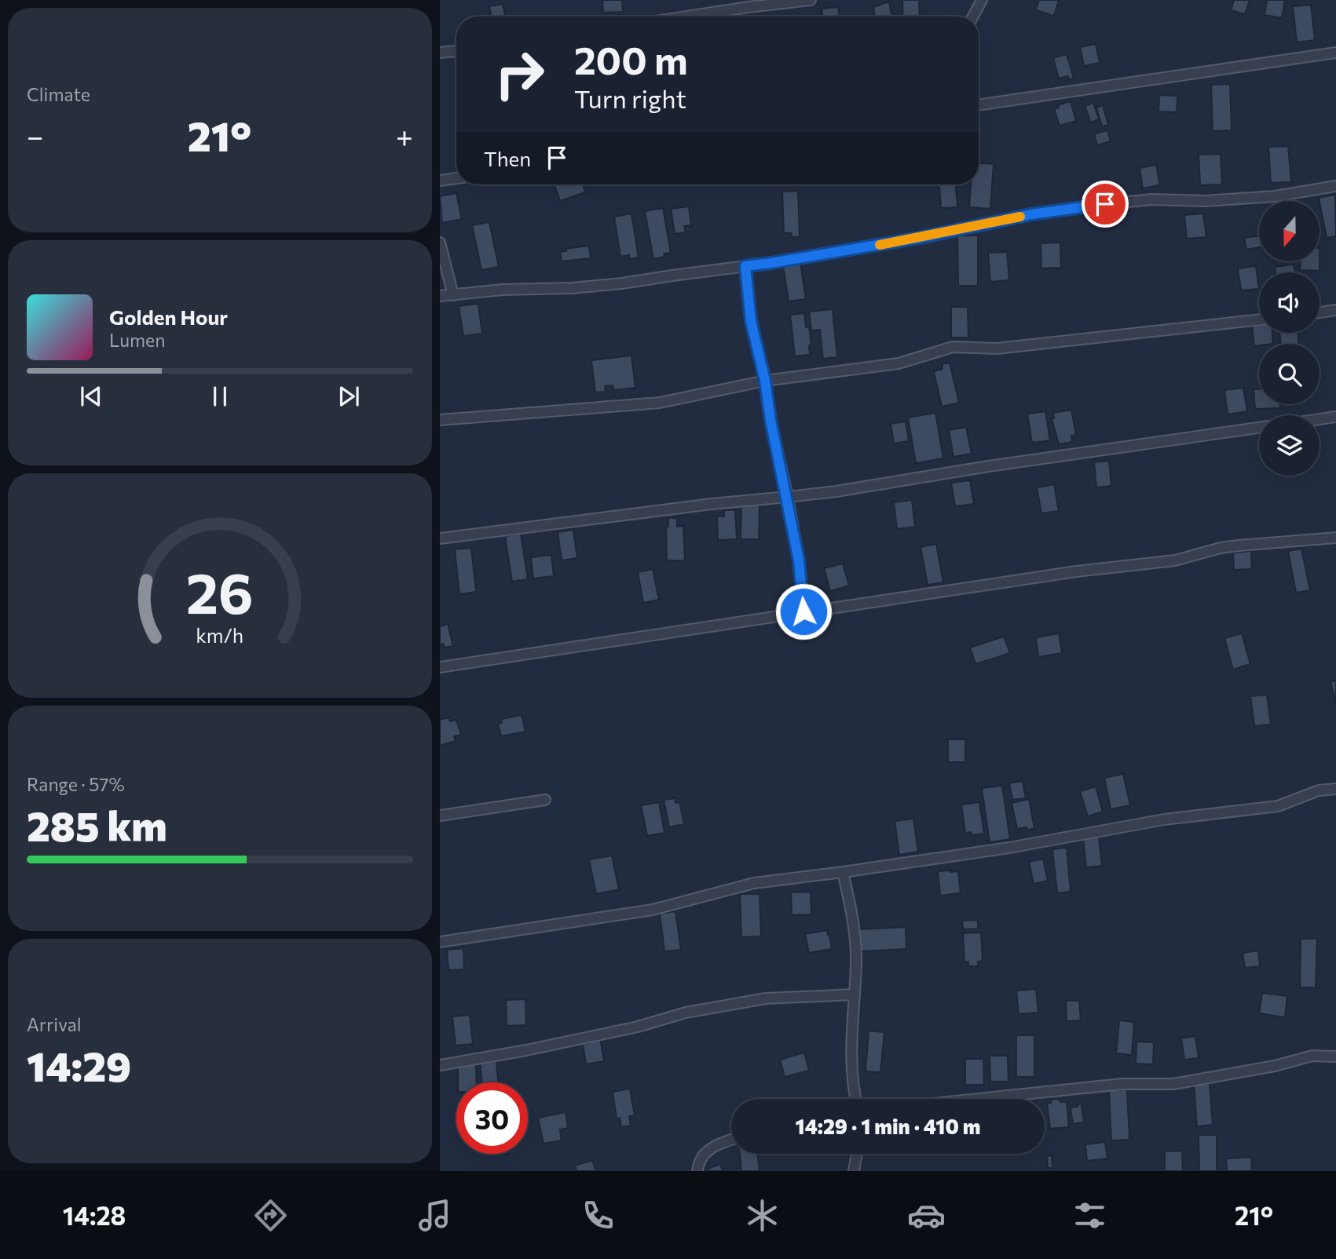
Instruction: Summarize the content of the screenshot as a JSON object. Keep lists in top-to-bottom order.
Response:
{
  "north": "bottom",
  "page": {
    "tile": [
      "Climate",
      ["Range · 57%", "285 km"],
      ["Arrival", "14:29"]
    ],
    "turn": ["200 m", "Turn right"],
    "heat": ["−", "21°", "+"],
    "then": "Then",
    "song": ["Golden Hour", "Lumen"],
    "limit": "30",
    "trip": "14:29 · 1 min · 410 m",
    "tabs": ["14:28", "21°"],
    "gauge": ["26", "km/h"]
  }
}
